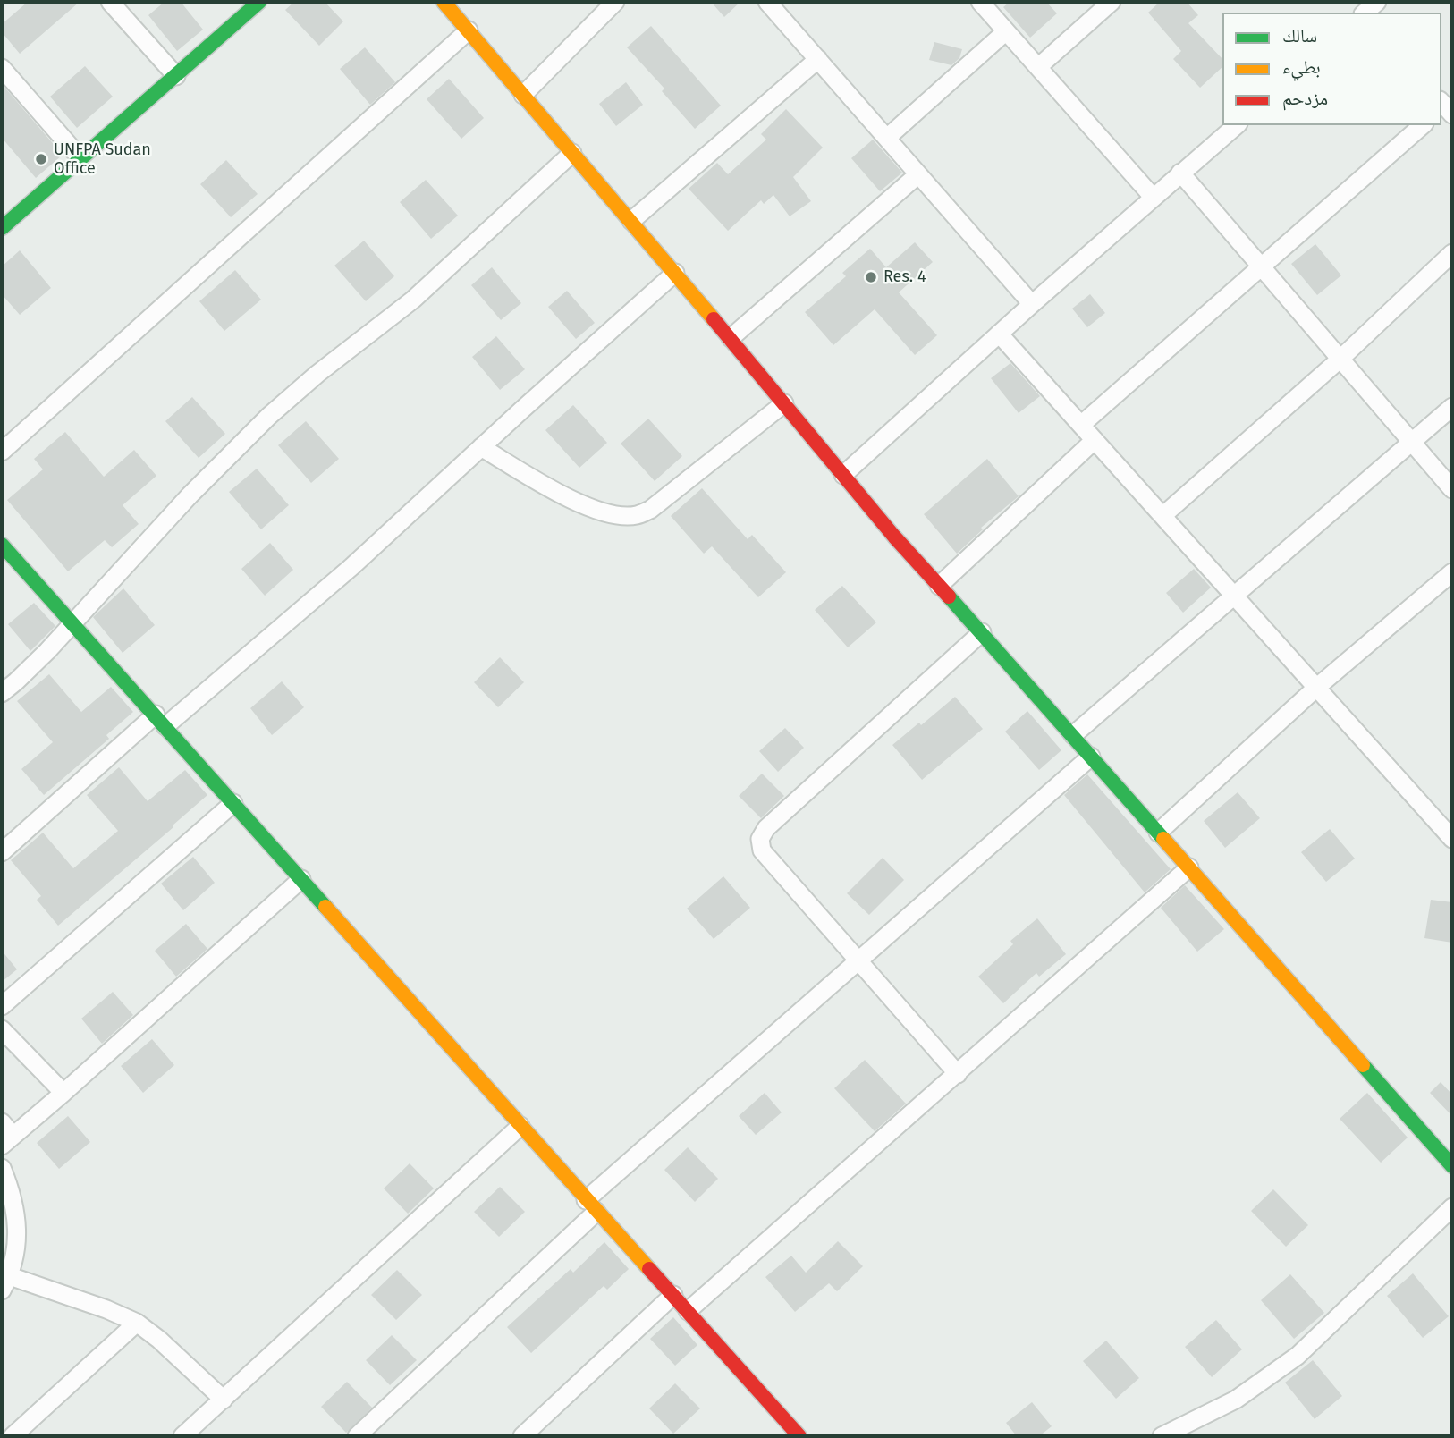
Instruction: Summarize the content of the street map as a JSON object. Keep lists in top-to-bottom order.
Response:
{
  "places": ["UNFPA Sudan Office", "Res. 4"],
  "legend": ["سالك", "بطيء", "مزدحم"]
}
